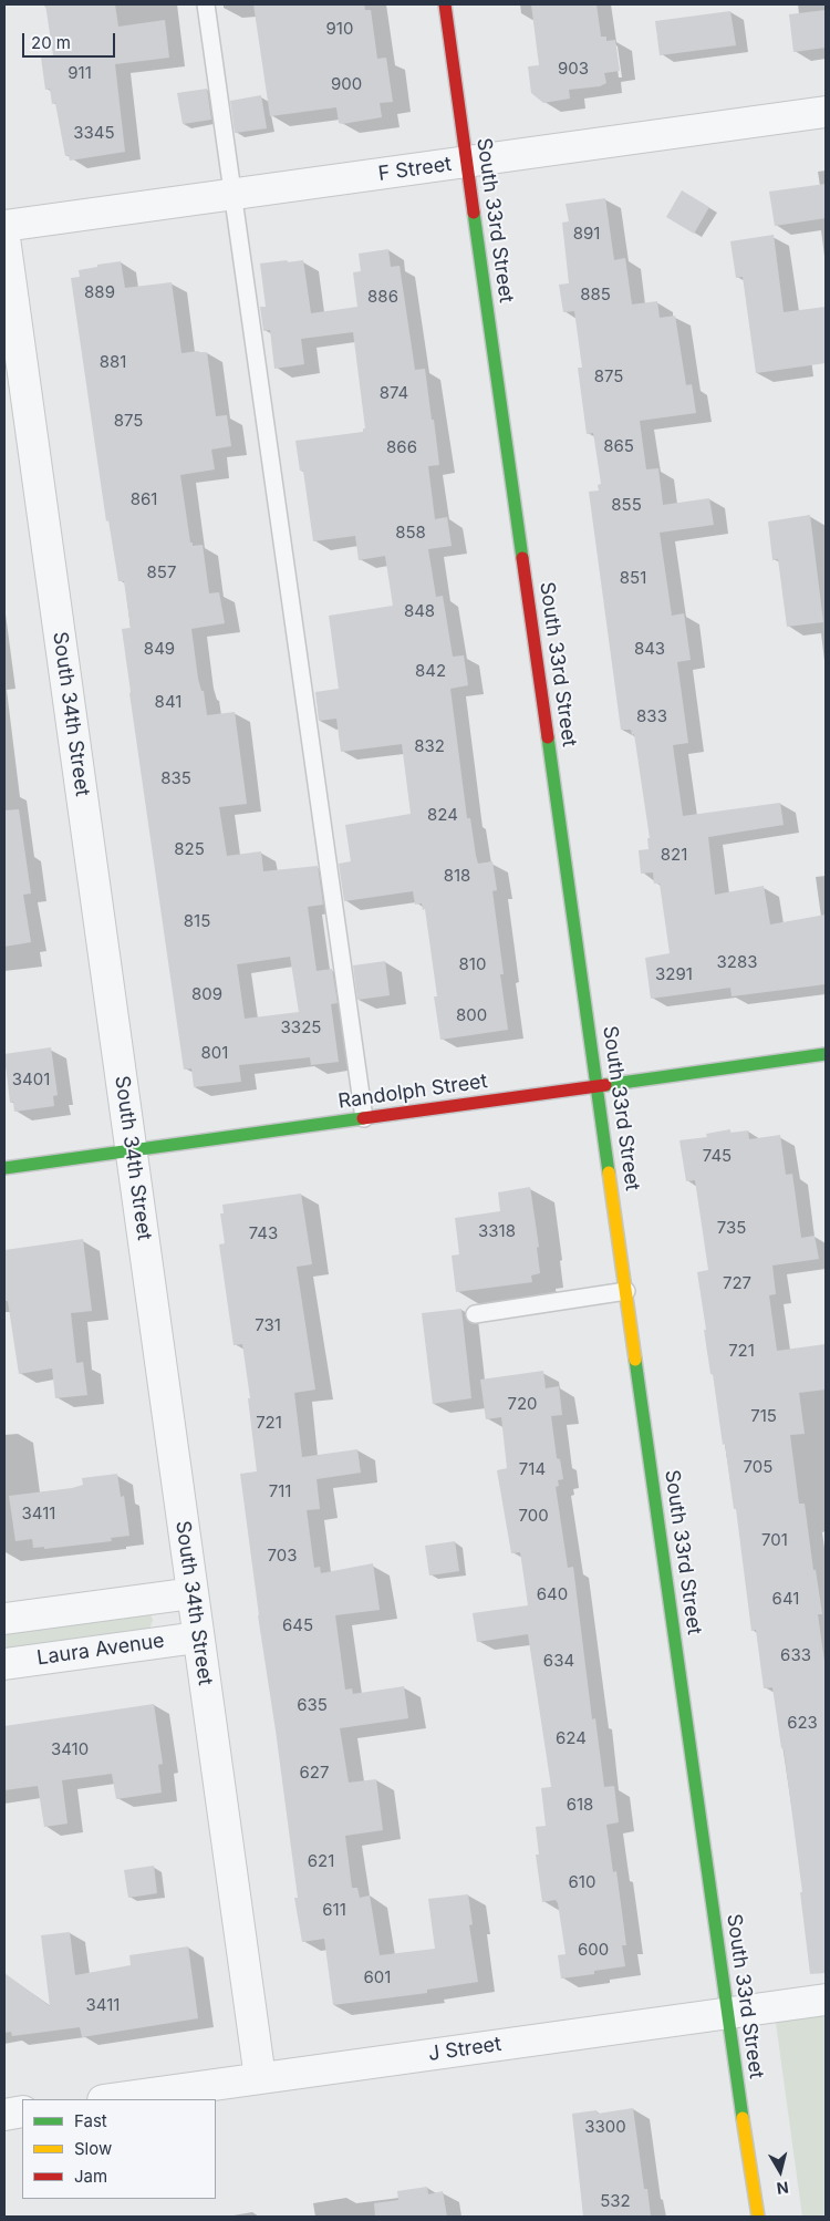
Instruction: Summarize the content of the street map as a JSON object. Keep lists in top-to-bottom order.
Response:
{
  "streets": {
    "main road": ["South 33rd Street", "Randolph Street"],
    "street": [
      "F Street",
      "South 34th Street",
      "Laura Avenue",
      "J Street"
    ]
  },
  "crossings": [
    ["F Street", "South 33rd Street"],
    ["South 33rd Street", "Randolph Street"],
    ["South 33rd Street", "J Street"],
    ["South 34th Street", "Randolph Street"],
    ["South 34th Street", "Laura Avenue"],
    ["South 34th Street", "J Street"]
  ],
  "house_numbers": [
    "910",
    "903",
    "911",
    "900",
    "3345",
    "891",
    "889",
    "885",
    "886",
    "881",
    "875",
    "874",
    "875",
    "865",
    "866",
    "861",
    "855",
    "858",
    "857",
    "851",
    "848",
    "849",
    "843",
    "842",
    "841",
    "833",
    "832",
    "835",
    "824",
    "825",
    "821",
    "818",
    "815",
    "3283",
    "810",
    "3291",
    "809",
    "800",
    "3325",
    "801",
    "3401",
    "745",
    "735",
    "3318",
    "743",
    "727",
    "731",
    "721",
    "720",
    "715",
    "721",
    "705",
    "714",
    "711",
    "3411",
    "700",
    "701",
    "703",
    "640",
    "641",
    "645",
    "633",
    "634",
    "635",
    "623",
    "624",
    "3410",
    "627",
    "618",
    "621",
    "610",
    "611",
    "600",
    "601",
    "3411",
    "3300",
    "532"
  ],
  "legend": ["Fast", "Slow", "Jam"],
  "scale_bar": "20 m",
  "north": "bottom"
}
